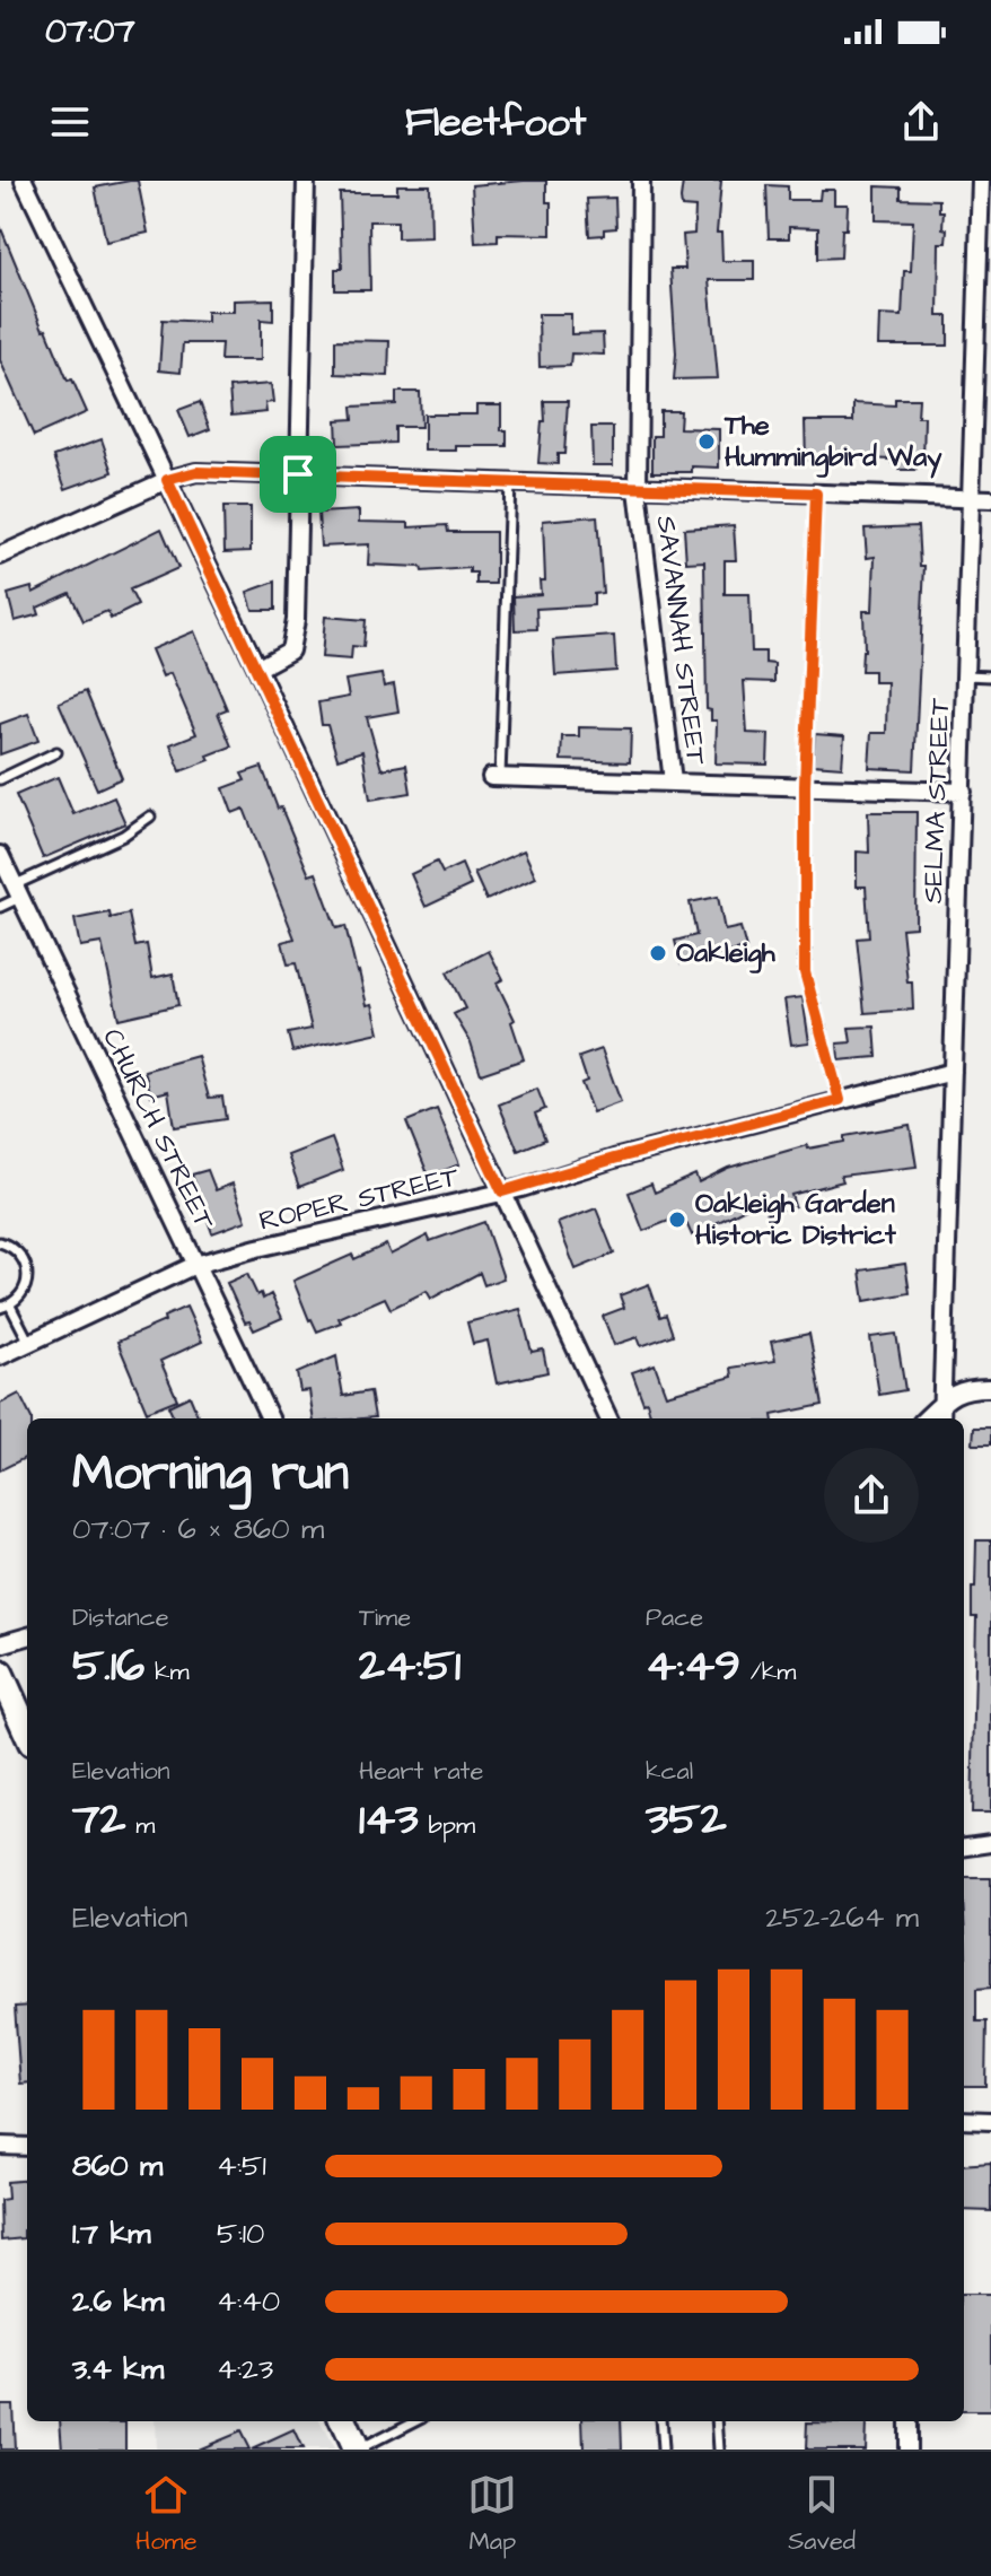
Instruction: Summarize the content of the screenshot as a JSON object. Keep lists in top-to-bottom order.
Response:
{
  "streets": {
    "street": [
      "SAVANNAH STREET",
      "SELMA STREET",
      "CHURCH STREET",
      "ROPER STREET"
    ]
  },
  "crossings": [
    ["SELMA STREET", "ROPER STREET"],
    ["CHURCH STREET", "ROPER STREET"]
  ],
  "places": ["The Hummingbird Way", "Oakleigh", "Oakleigh Garden Historic District"],
  "page": {
    "status": "07:07",
    "header": "Fleetfoot",
    "heading": ["Morning run", "07:07 · 6 × 860 m"],
    "stats": [
      ["Distance", "5.16 km"],
      ["Time", "24:51"],
      ["Pace", "4:49 /km"],
      ["Elevation", "72 m"],
      ["Heart rate", "143 bpm"],
      ["kcal", "352"]
    ],
    "chart": ["Elevation", "252–264 m"],
    "list": [
      {
        "name": "860 m",
        "note": "4:51"
      },
      {
        "name": "1.7 km",
        "note": "5:10"
      },
      {
        "name": "2.6 km",
        "note": "4:40"
      },
      {
        "name": "3.4 km",
        "note": "4:23"
      }
    ],
    "tabs": ["Home", "Map", "Saved"]
  }
}
